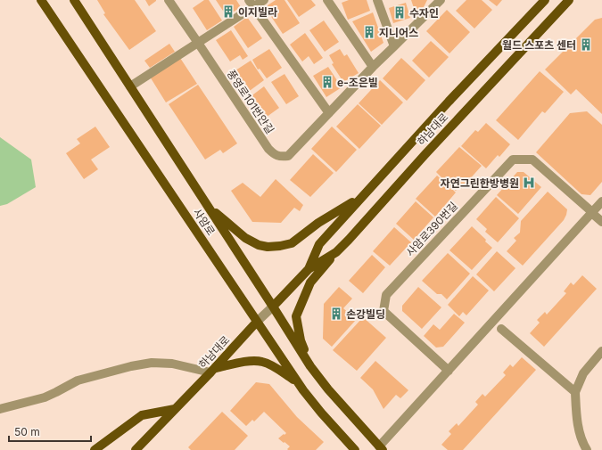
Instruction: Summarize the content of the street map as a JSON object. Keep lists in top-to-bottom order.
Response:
{
  "streets": {
    "main road": ["하남대로", "사암로"],
    "street": ["풍영로101번안길", "사암로390번길"]
  },
  "crossings": [
    ["하남대로", "사암로"]
  ],
  "places": {
    "building": [
      "이지빌라",
      "수자인",
      "지니어스",
      "월드 스포츠 센터",
      "e-조은빌",
      "손강빌딩"
    ],
    "hospital": ["자연그린한방병원"]
  },
  "scale_bar": "50 m"
}
